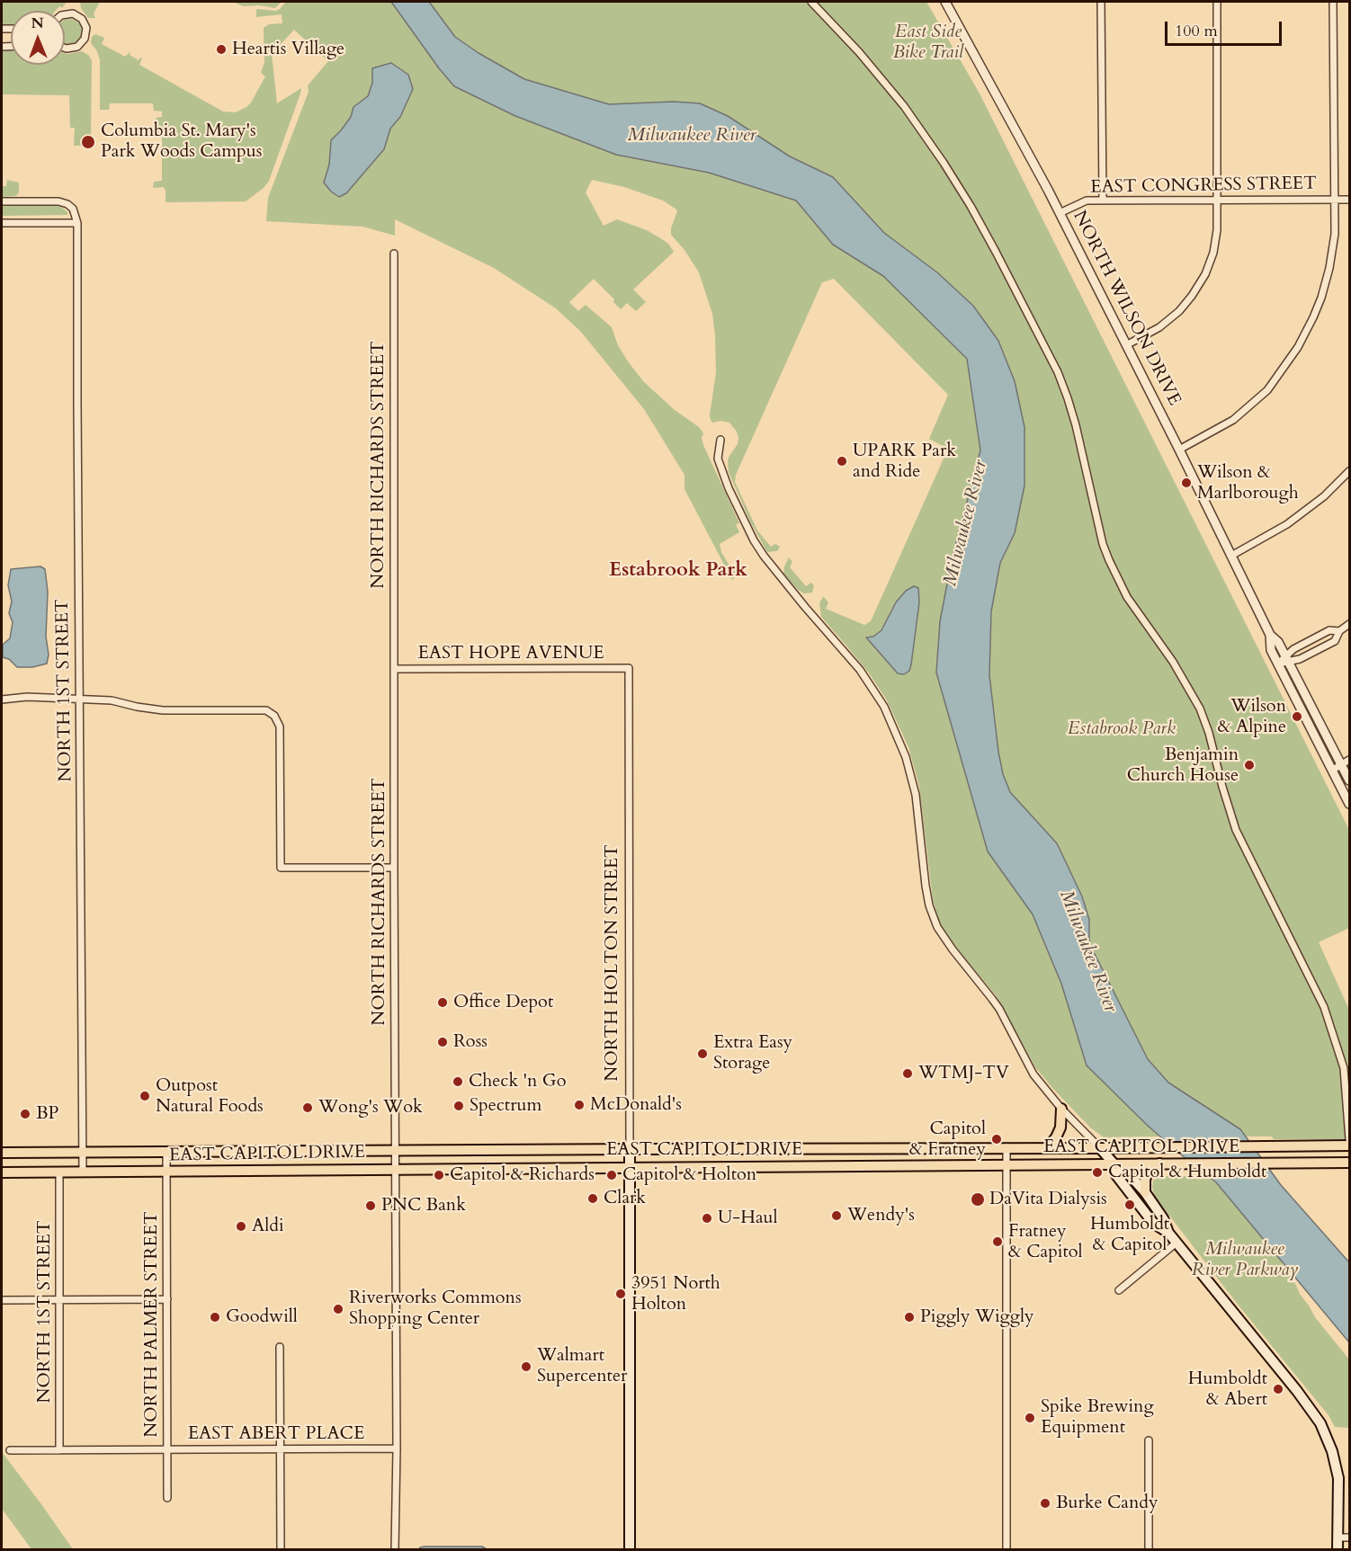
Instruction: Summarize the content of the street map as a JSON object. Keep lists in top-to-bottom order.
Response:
{
  "streets": {
    "main road": ["NORTH HOLTON STREET", "EAST CAPITOL DRIVE"],
    "street": [
      "EAST CONGRESS STREET",
      "NORTH WILSON DRIVE",
      "NORTH RICHARDS STREET",
      "EAST HOPE AVENUE",
      "NORTH 1ST STREET",
      "NORTH PALMER STREET",
      "EAST ABERT PLACE"
    ]
  },
  "crossings": [
    ["EAST CONGRESS STREET", "NORTH WILSON DRIVE"],
    ["NORTH RICHARDS STREET", "EAST HOPE AVENUE"],
    ["NORTH RICHARDS STREET", "EAST CAPITOL DRIVE"],
    ["NORTH RICHARDS STREET", "EAST ABERT PLACE"],
    ["EAST HOPE AVENUE", "NORTH HOLTON STREET"],
    ["NORTH 1ST STREET", "EAST CAPITOL DRIVE"],
    ["NORTH 1ST STREET", "EAST ABERT PLACE"],
    ["NORTH HOLTON STREET", "EAST CAPITOL DRIVE"],
    ["EAST CAPITOL DRIVE", "NORTH PALMER STREET"],
    ["NORTH PALMER STREET", "EAST ABERT PLACE"]
  ],
  "districts": ["Estabrook Park"],
  "water": ["Milwaukee River"],
  "parks": ["East Side Bike Trail", "Estabrook Park", "Milwaukee River Parkway"],
  "places": [
    "Heartis Village",
    "Columbia St. Mary's Park Woods Campus",
    "UPARK Park and Ride",
    "Wilson & Marlborough",
    "Wilson & Alpine",
    "Benjamin Church House",
    "Office Depot",
    "Ross",
    "Extra Easy Storage",
    "WTMJ-TV",
    "Check 'n Go",
    "Outpost Natural Foods",
    "McDonald's",
    "Spectrum",
    "Wong's Wok",
    "BP",
    "Capitol & Fratney",
    "Capitol & Humboldt",
    "Capitol & Richards",
    "Capitol & Holton",
    "Clark",
    "DaVita Dialysis",
    "Humboldt & Capitol",
    "PNC Bank",
    "Wendy's",
    "U-Haul",
    "Aldi",
    "Fratney & Capitol",
    "3951 North Holton",
    "Riverworks Commons Shopping Center",
    "Goodwill",
    "Piggly Wiggly",
    "Walmart Supercenter",
    "Humboldt & Abert",
    "Spike Brewing Equipment",
    "Burke Candy"
  ],
  "scale_bar": "100 m",
  "north": "top"
}
